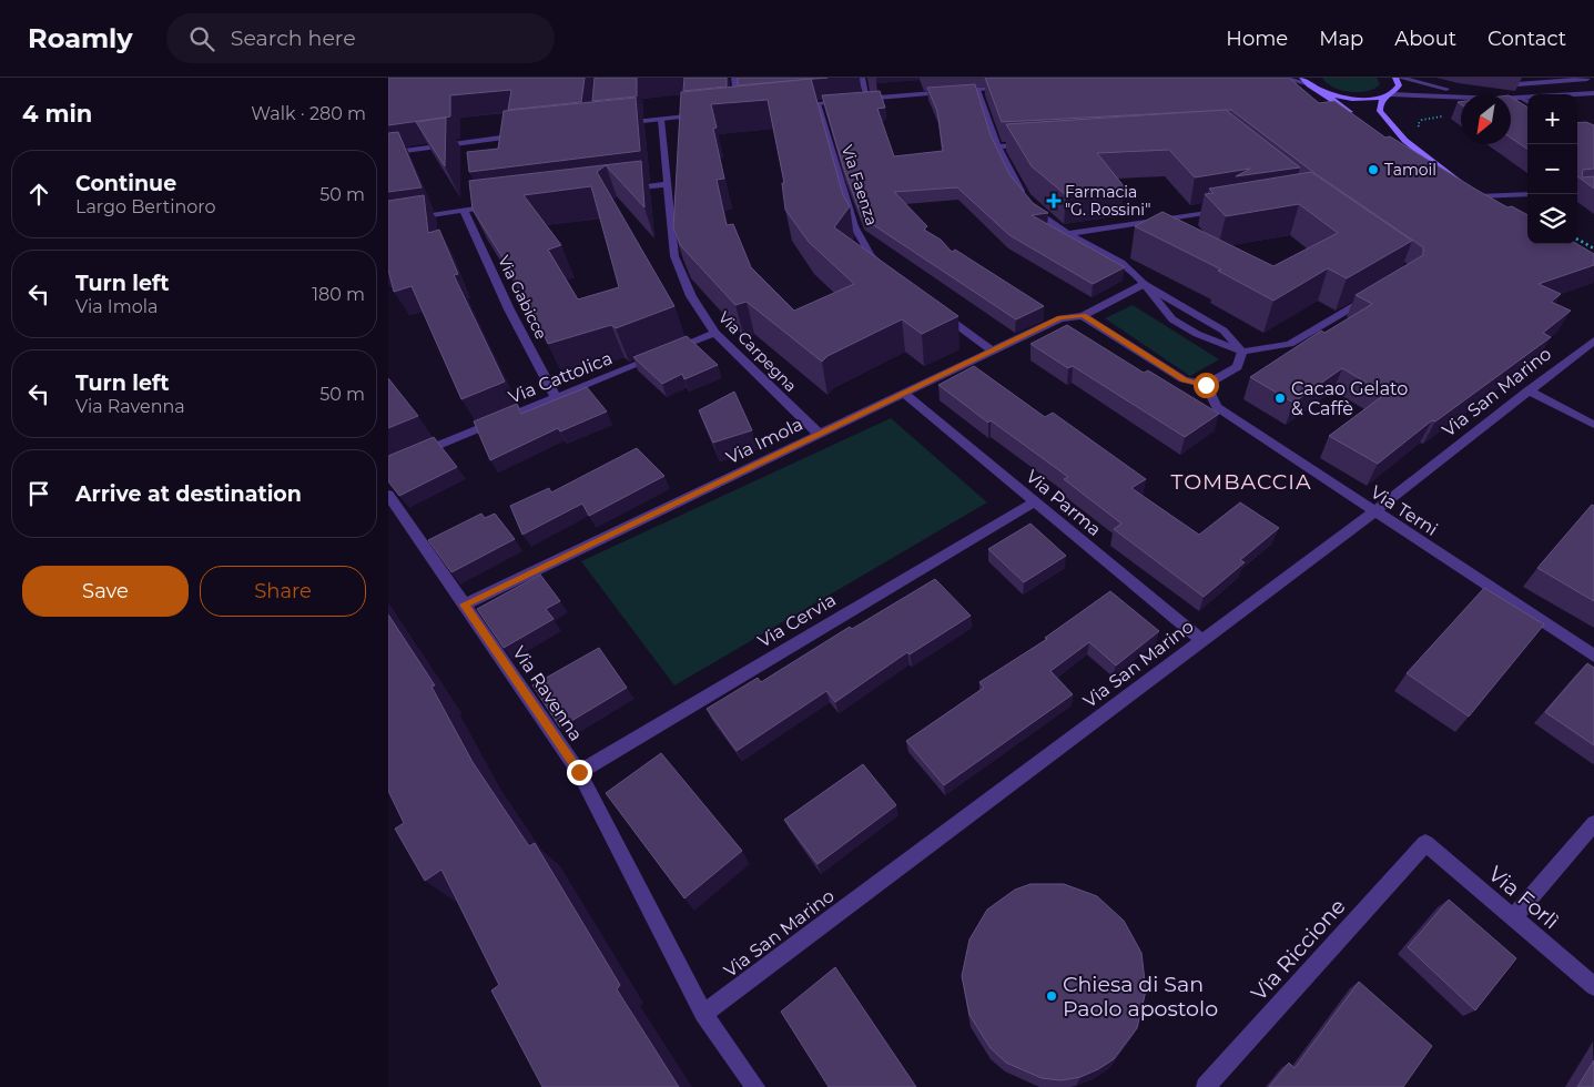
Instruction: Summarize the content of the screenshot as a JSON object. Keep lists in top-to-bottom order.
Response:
{
  "streets": {
    "street": [
      "Via Faenza",
      "Via Gabicce",
      "Via Carpegna",
      "Via Cattolica",
      "Via San Marino",
      "Via Imola",
      "Via Parma",
      "Via Terni",
      "Via Cervia",
      "Via Ravenna",
      "Via Forlì",
      "Via Riccione"
    ]
  },
  "crossings": [
    ["Via Gabicce", "Via Cattolica"],
    ["Via Carpegna", "Via Cattolica"],
    ["Via Carpegna", "Via Imola"],
    ["Via San Marino", "Via Parma"],
    ["Via San Marino", "Via Terni"],
    ["Via San Marino", "Via Ravenna"],
    ["Via Imola", "Via Parma"],
    ["Via Imola", "Via Ravenna"],
    ["Via Parma", "Via Cervia"],
    ["Via Cervia", "Via Ravenna"],
    ["Via Forlì", "Via Riccione"]
  ],
  "districts": ["TOMBACCIA"],
  "places": {
    "other": ["Tamoil", "Cacao Gelato & Caffè", "Chiesa di San Paolo apostolo"],
    "health": ["Farmacia \"G. Rossini\""]
  },
  "north": "bottom left",
  "page": {
    "header": "Roamly",
    "search": "Search here",
    "nav": [
      "Home",
      "Map",
      "About",
      "Contact"
    ],
    "heading": ["4 min", "Walk · 280 m"],
    "map_buttons": ["+", "−"],
    "list": [
      ["Continue", "Largo Bertinoro", "50 m"],
      ["Turn left", "Via Imola", "180 m"],
      ["Turn left", "Via Ravenna", "50 m"],
      "Arrive at destination"
    ],
    "buttons": ["Save", "Share"]
  }
}
